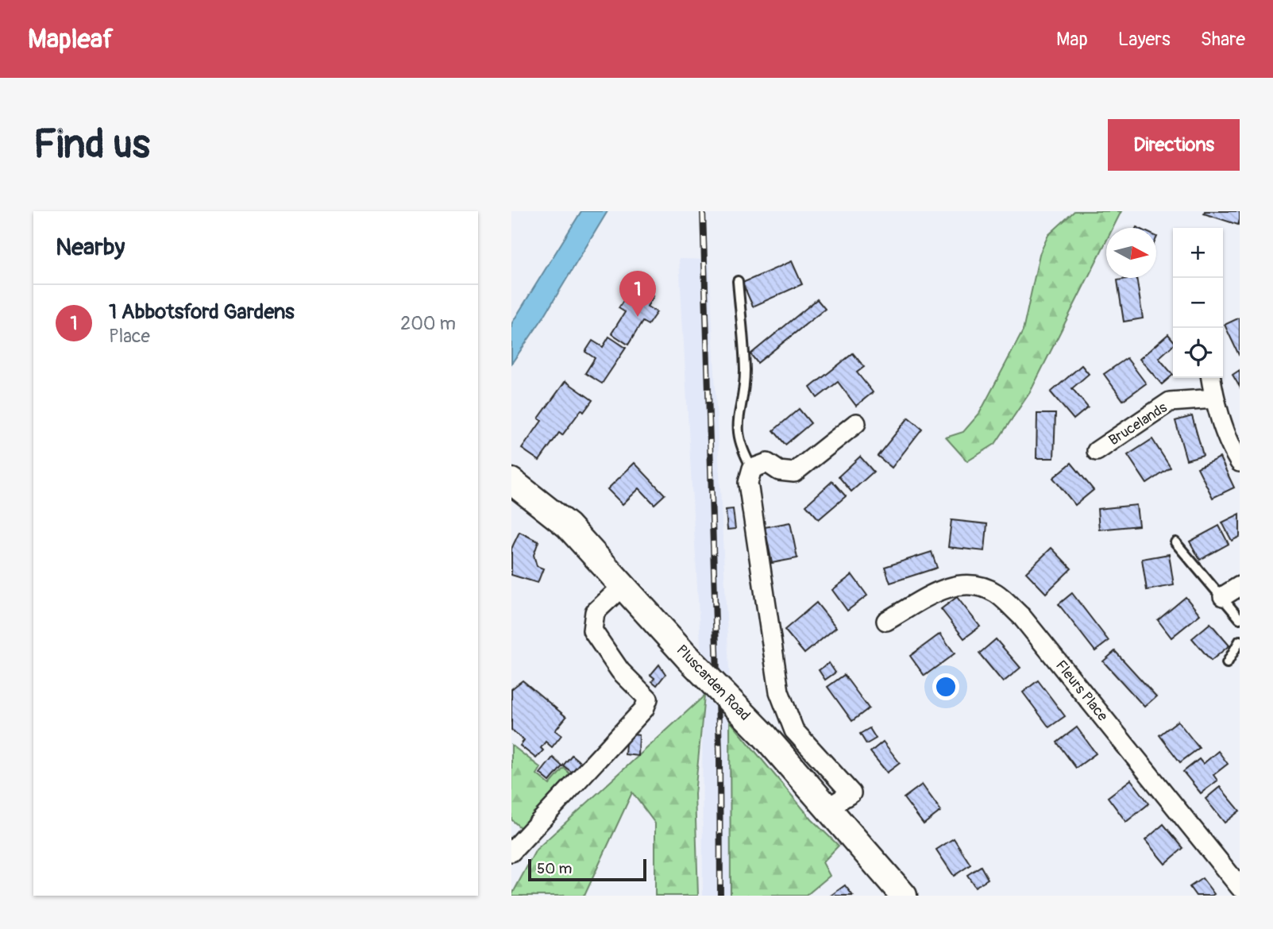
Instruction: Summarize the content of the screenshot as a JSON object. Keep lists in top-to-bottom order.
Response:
{
  "streets": {
    "main road": ["Pluscarden Road"],
    "street": ["Brucelands", "Fleurs Place"]
  },
  "scale_bar": "50 m",
  "north": "right",
  "page": {
    "header": "Mapleaf",
    "nav": ["Map", "Layers", "Share"],
    "buttons": "Directions",
    "title": "Find us",
    "heading": "Nearby",
    "map_buttons": ["+", "−"],
    "pins": "1",
    "list": [
      {
        "mark": "1",
        "name": "1 Abbotsford Gardens",
        "note": "Place",
        "value": "200 m"
      }
    ],
    "scale": "50 m"
  }
}
